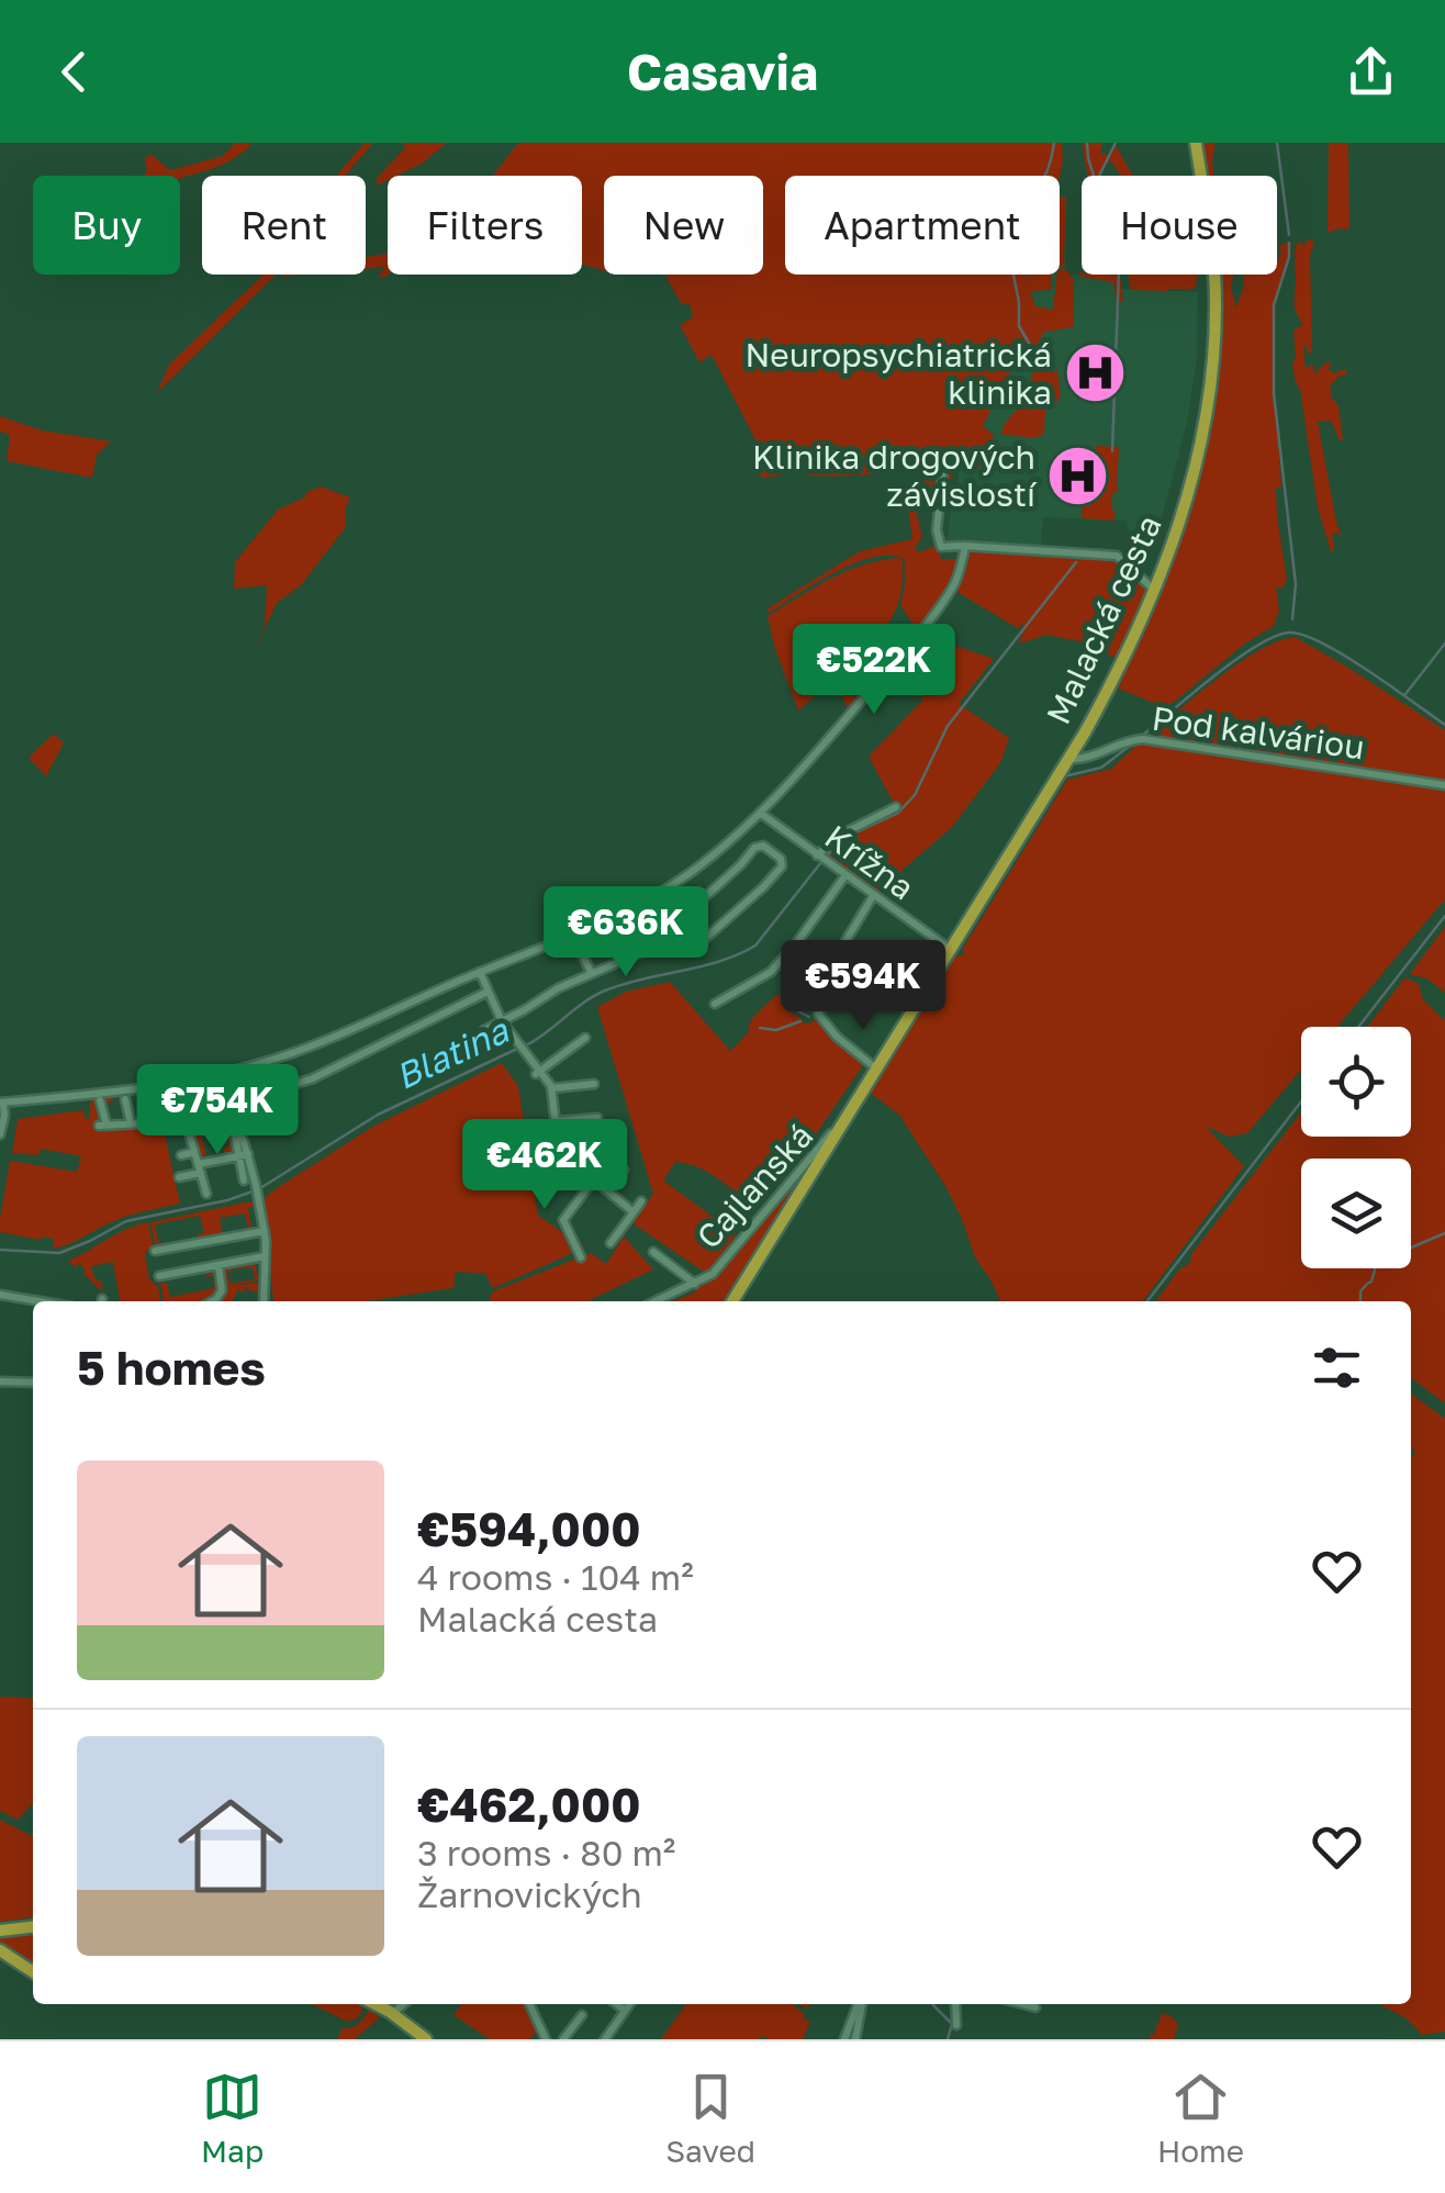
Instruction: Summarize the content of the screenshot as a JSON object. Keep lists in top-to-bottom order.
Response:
{
  "streets": {
    "main road": ["Malacká cesta", "Cajlanská"],
    "street": ["Pod kalváriou", "Krížna"]
  },
  "crossings": [
    ["Malacká cesta", "Pod kalváriou"],
    ["Malacká cesta", "Krížna"],
    ["Malacká cesta", "Cajlanská"]
  ],
  "water": ["Blatina"],
  "places": {
    "hospital": ["Neuropsychiatrická klinika", "Klinika drogových závislostí"]
  },
  "page": {
    "header": "Casavia",
    "chip": [
      "Buy",
      "Rent",
      "Filters",
      "New",
      "Apartment",
      "House"
    ],
    "price": [
      "€522K",
      "€636K",
      "€594K",
      "€754K",
      "€462K"
    ],
    "heading": "5 homes",
    "list": [
      {
        "name": "€594,000",
        "note": "4 rooms · 104 m² · Malacká cesta"
      },
      {
        "name": "€462,000",
        "note": "3 rooms · 80 m² · Žarnovických"
      }
    ],
    "tabs": ["Map", "Saved", "Home"]
  }
}
